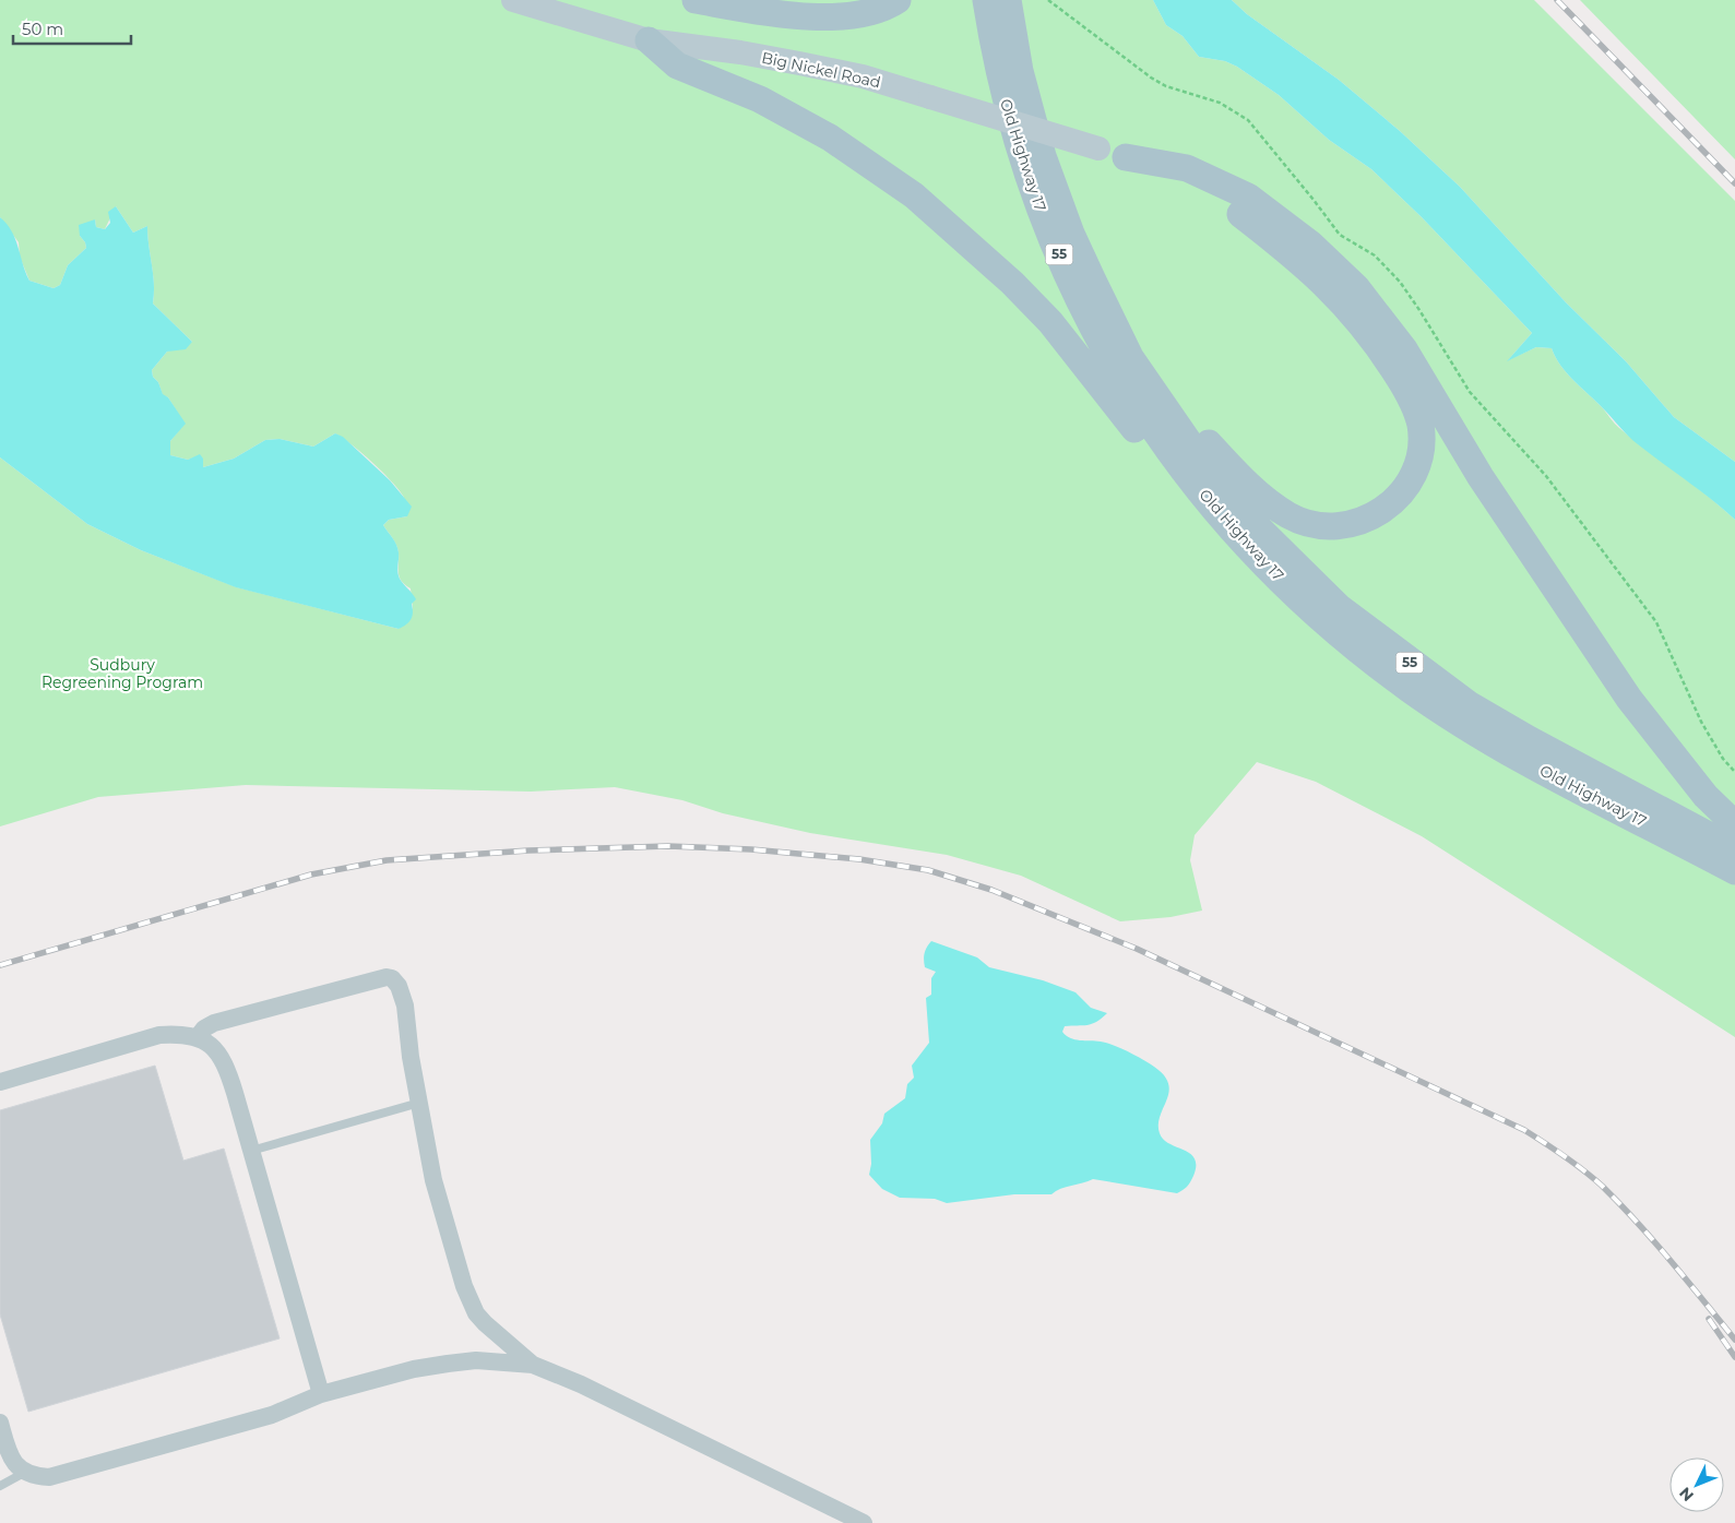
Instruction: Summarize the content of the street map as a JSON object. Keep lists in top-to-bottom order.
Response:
{
  "streets": {
    "main road": ["Big Nickel Road", "Old Highway 17", "55"]
  },
  "parks": ["Sudbury Regreening Program"],
  "scale_bar": "50 m",
  "north": "bottom left"
}
